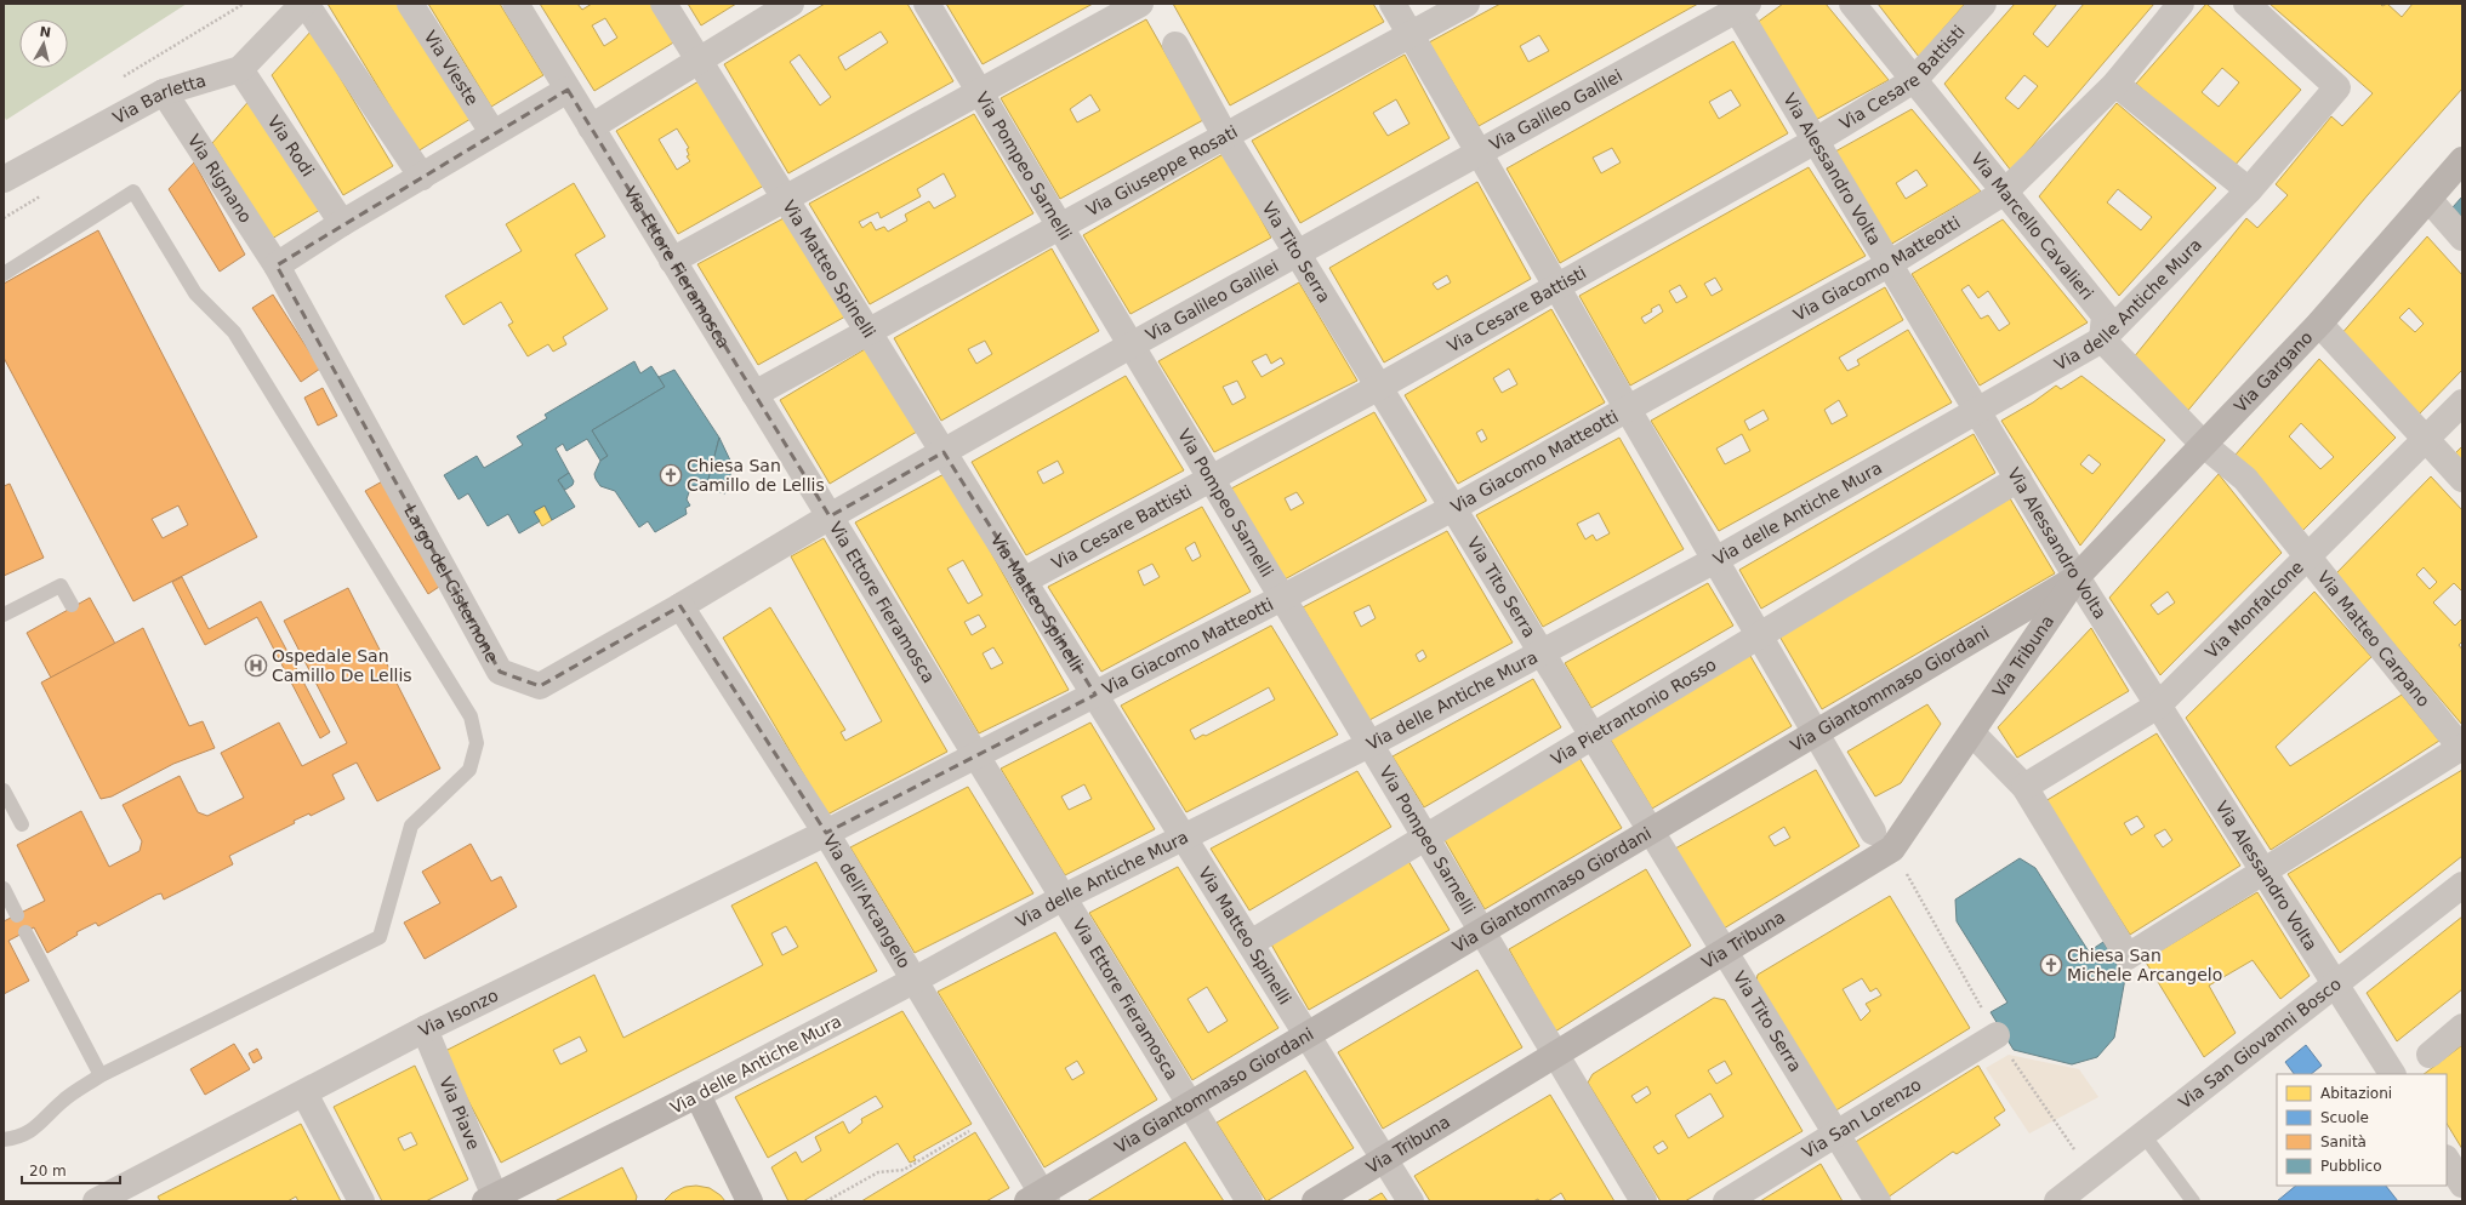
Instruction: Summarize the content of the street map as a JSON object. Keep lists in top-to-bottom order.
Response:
{
  "streets": {
    "main road": [
      "Via delle Antiche Mura",
      "Via Gargano",
      "Via Tribuna",
      "Via Giantommaso Giordani"
    ],
    "street": [
      "Via Vieste",
      "Via Cesare Battisti",
      "Via Barletta",
      "Via Galileo Galilei",
      "Via Rodi",
      "Via Pompeo Sarnelli",
      "Via Alessandro Volta",
      "Via Giuseppe Rosati",
      "Via Rignano",
      "Via Marcello Cavalieri",
      "Via Tito Serra",
      "Via Ettore Fieramosca",
      "Via Giacomo Matteotti",
      "Via Matteo Spinelli",
      "Largo del Cisternone",
      "Via Monfalcone",
      "Via Matteo Carpano",
      "Via Pietrantonio Rosso",
      "Via dell'Arcangelo",
      "Via Isonzo",
      "Via San Giovanni Bosco",
      "Via Piave",
      "Via San Lorenzo"
    ]
  },
  "crossings": [
    ["Via Cesare Battisti", "Via Pompeo Sarnelli"],
    ["Via Cesare Battisti", "Via Alessandro Volta"],
    ["Via Cesare Battisti", "Via Marcello Cavalieri"],
    ["Via Cesare Battisti", "Via Tito Serra"],
    ["Via Cesare Battisti", "Via Matteo Spinelli"],
    ["Via Barletta", "Via Rodi"],
    ["Via Barletta", "Via Rignano"],
    ["Via Galileo Galilei", "Via Pompeo Sarnelli"],
    ["Via Galileo Galilei", "Via Alessandro Volta"],
    ["Via Galileo Galilei", "Via Tito Serra"],
    ["Via Galileo Galilei", "Via Ettore Fieramosca"],
    ["Via Galileo Galilei", "Via Matteo Spinelli"],
    ["Via Galileo Galilei", "Largo del Cisternone"],
    ["Via Pompeo Sarnelli", "Via Giuseppe Rosati"],
    ["Via Pompeo Sarnelli", "Via Giacomo Matteotti"],
    ["Via Pompeo Sarnelli", "Via delle Antiche Mura"],
    ["Via Pompeo Sarnelli", "Via Tribuna"],
    ["Via Pompeo Sarnelli", "Via Giantommaso Giordani"],
    ["Via Pompeo Sarnelli", "Via Pietrantonio Rosso"],
    ["Via Alessandro Volta", "Via Giacomo Matteotti"],
    ["Via Alessandro Volta", "Via delle Antiche Mura"],
    ["Via Alessandro Volta", "Via Gargano"],
    ["Via Alessandro Volta", "Via Monfalcone"],
    ["Via Alessandro Volta", "Via Tribuna"],
    ["Via Alessandro Volta", "Via Giantommaso Giordani"],
    ["Via Alessandro Volta", "Via Pietrantonio Rosso"],
    ["Via Alessandro Volta", "Via San Giovanni Bosco"],
    ["Via Giuseppe Rosati", "Via Tito Serra"],
    ["Via Giuseppe Rosati", "Via Ettore Fieramosca"],
    ["Via Giuseppe Rosati", "Via Matteo Spinelli"],
    ["Via Rignano", "Largo del Cisternone"],
    ["Via Marcello Cavalieri", "Via Giacomo Matteotti"],
    ["Via Marcello Cavalieri", "Via delle Antiche Mura"],
    ["Via Tito Serra", "Via Giacomo Matteotti"],
    ["Via Tito Serra", "Via delle Antiche Mura"],
    ["Via Tito Serra", "Via Tribuna"],
    ["Via Tito Serra", "Via Giantommaso Giordani"],
    ["Via Tito Serra", "Via Pietrantonio Rosso"],
    ["Via Tito Serra", "Via San Lorenzo"],
    ["Via Ettore Fieramosca", "Via Giacomo Matteotti"],
    ["Via Ettore Fieramosca", "Via delle Antiche Mura"],
    ["Via Ettore Fieramosca", "Largo del Cisternone"],
    ["Via Ettore Fieramosca", "Via Giantommaso Giordani"],
    ["Via Giacomo Matteotti", "Via Matteo Spinelli"],
    ["Via Giacomo Matteotti", "Via dell'Arcangelo"],
    ["Via Giacomo Matteotti", "Via Isonzo"],
    ["Via Matteo Spinelli", "Via delle Antiche Mura"],
    ["Via Matteo Spinelli", "Via Tribuna"],
    ["Via Matteo Spinelli", "Via Giantommaso Giordani"],
    ["Via Matteo Spinelli", "Via Pietrantonio Rosso"],
    ["Via delle Antiche Mura", "Via dell'Arcangelo"],
    ["Via delle Antiche Mura", "Via Piave"],
    ["Via Gargano", "Via Matteo Carpano"],
    ["Via Gargano", "Via Tribuna"],
    ["Via Gargano", "Via Giantommaso Giordani"],
    ["Largo del Cisternone", "Via dell'Arcangelo"],
    ["Via Monfalcone", "Via Matteo Carpano"],
    ["Via Tribuna", "Via Giantommaso Giordani"],
    ["Via Giantommaso Giordani", "Via dell'Arcangelo"],
    ["Via dell'Arcangelo", "Via Isonzo"],
    ["Via Isonzo", "Via Piave"]
  ],
  "places": {
    "church": ["Chiesa San Camillo de Lellis", "Chiesa San Michele Arcangelo"],
    "hospital": ["Ospedale San Camillo De Lellis"]
  },
  "legend": [
    "Abitazioni",
    "Scuole",
    "Sanità",
    "Pubblico"
  ],
  "scale_bar": "20 m",
  "north": "top"
}
